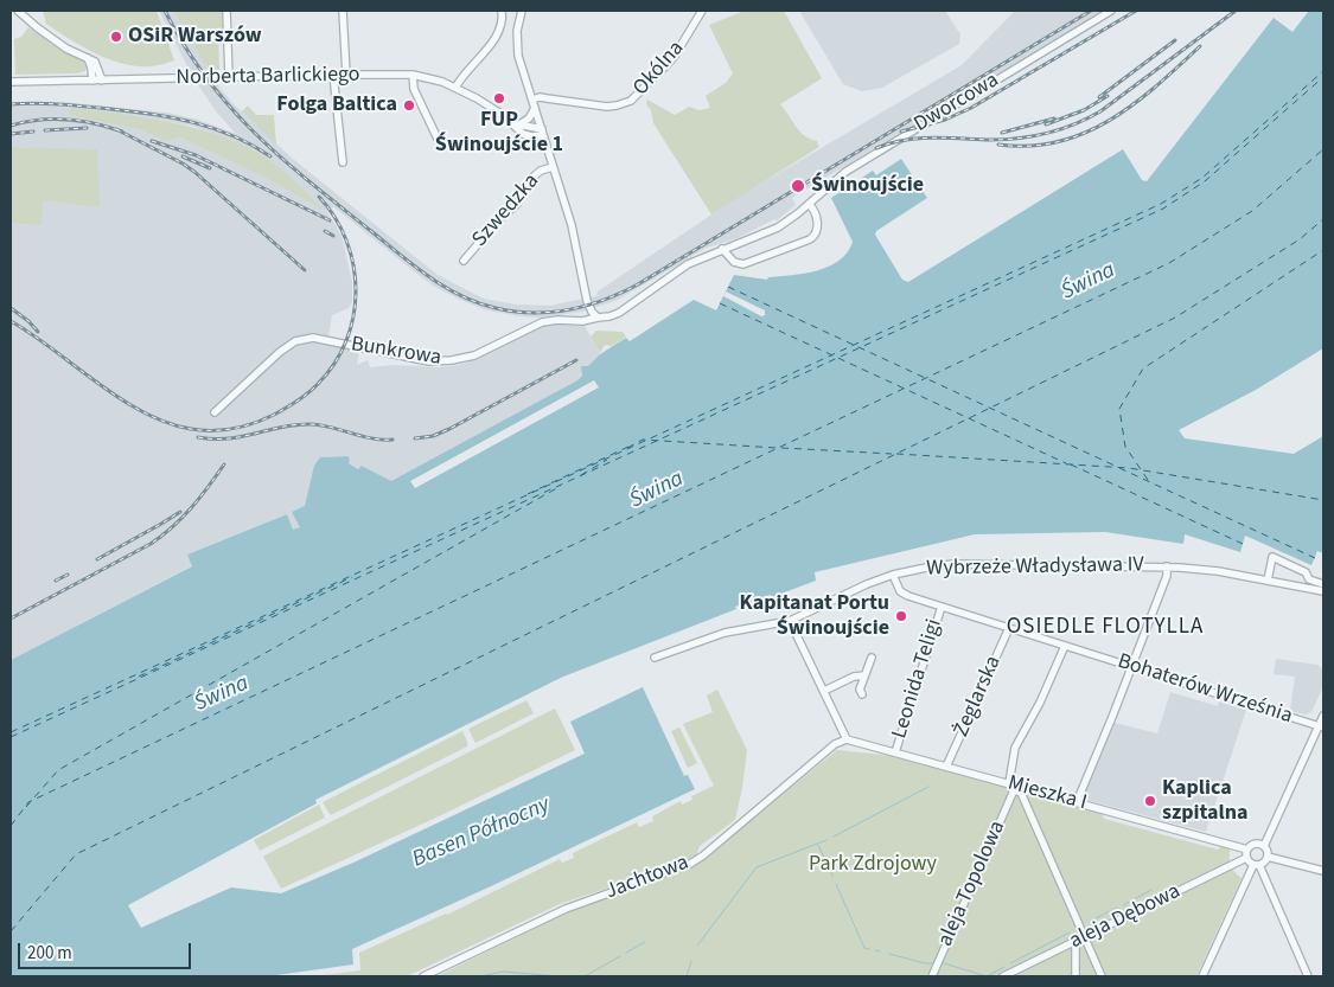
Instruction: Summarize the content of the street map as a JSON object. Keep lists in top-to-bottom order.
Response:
{
  "streets": {
    "street": [
      "Okólna",
      "Norberta Barlickiego",
      "Dworcowa",
      "Szwedzka",
      "Bunkrowa",
      "Wybrzeże Władysława IV",
      "Leonida Teligi",
      "Bohaterów Września",
      "Żeglarska",
      "Mieszka I",
      "Jachtowa",
      "aleja Topolowa",
      "aleja Dębowa"
    ]
  },
  "crossings": [
    ["Dworcowa", "Bunkrowa"],
    ["Wybrzeże Władysława IV", "Bohaterów Września"],
    ["Leonida Teligi", "Bohaterów Września"],
    ["Leonida Teligi", "Mieszka I"],
    ["Bohaterów Września", "Żeglarska"],
    ["Żeglarska", "Mieszka I"],
    ["Mieszka I", "Jachtowa"],
    ["Mieszka I", "aleja Dębowa"],
    ["aleja Topolowa", "aleja Dębowa"]
  ],
  "districts": ["OSIEDLE FLOTYLLA"],
  "water": ["Świna", "Basen Północny"],
  "parks": ["Park Zdrojowy"],
  "places": [
    "OSiR Warszów",
    "FUP Świnoujście 1",
    "Folga Baltica",
    "Świnoujście",
    "Kapitanat Portu Świnoujście",
    "Kaplica szpitalna"
  ],
  "scale_bar": "200 m"
}
